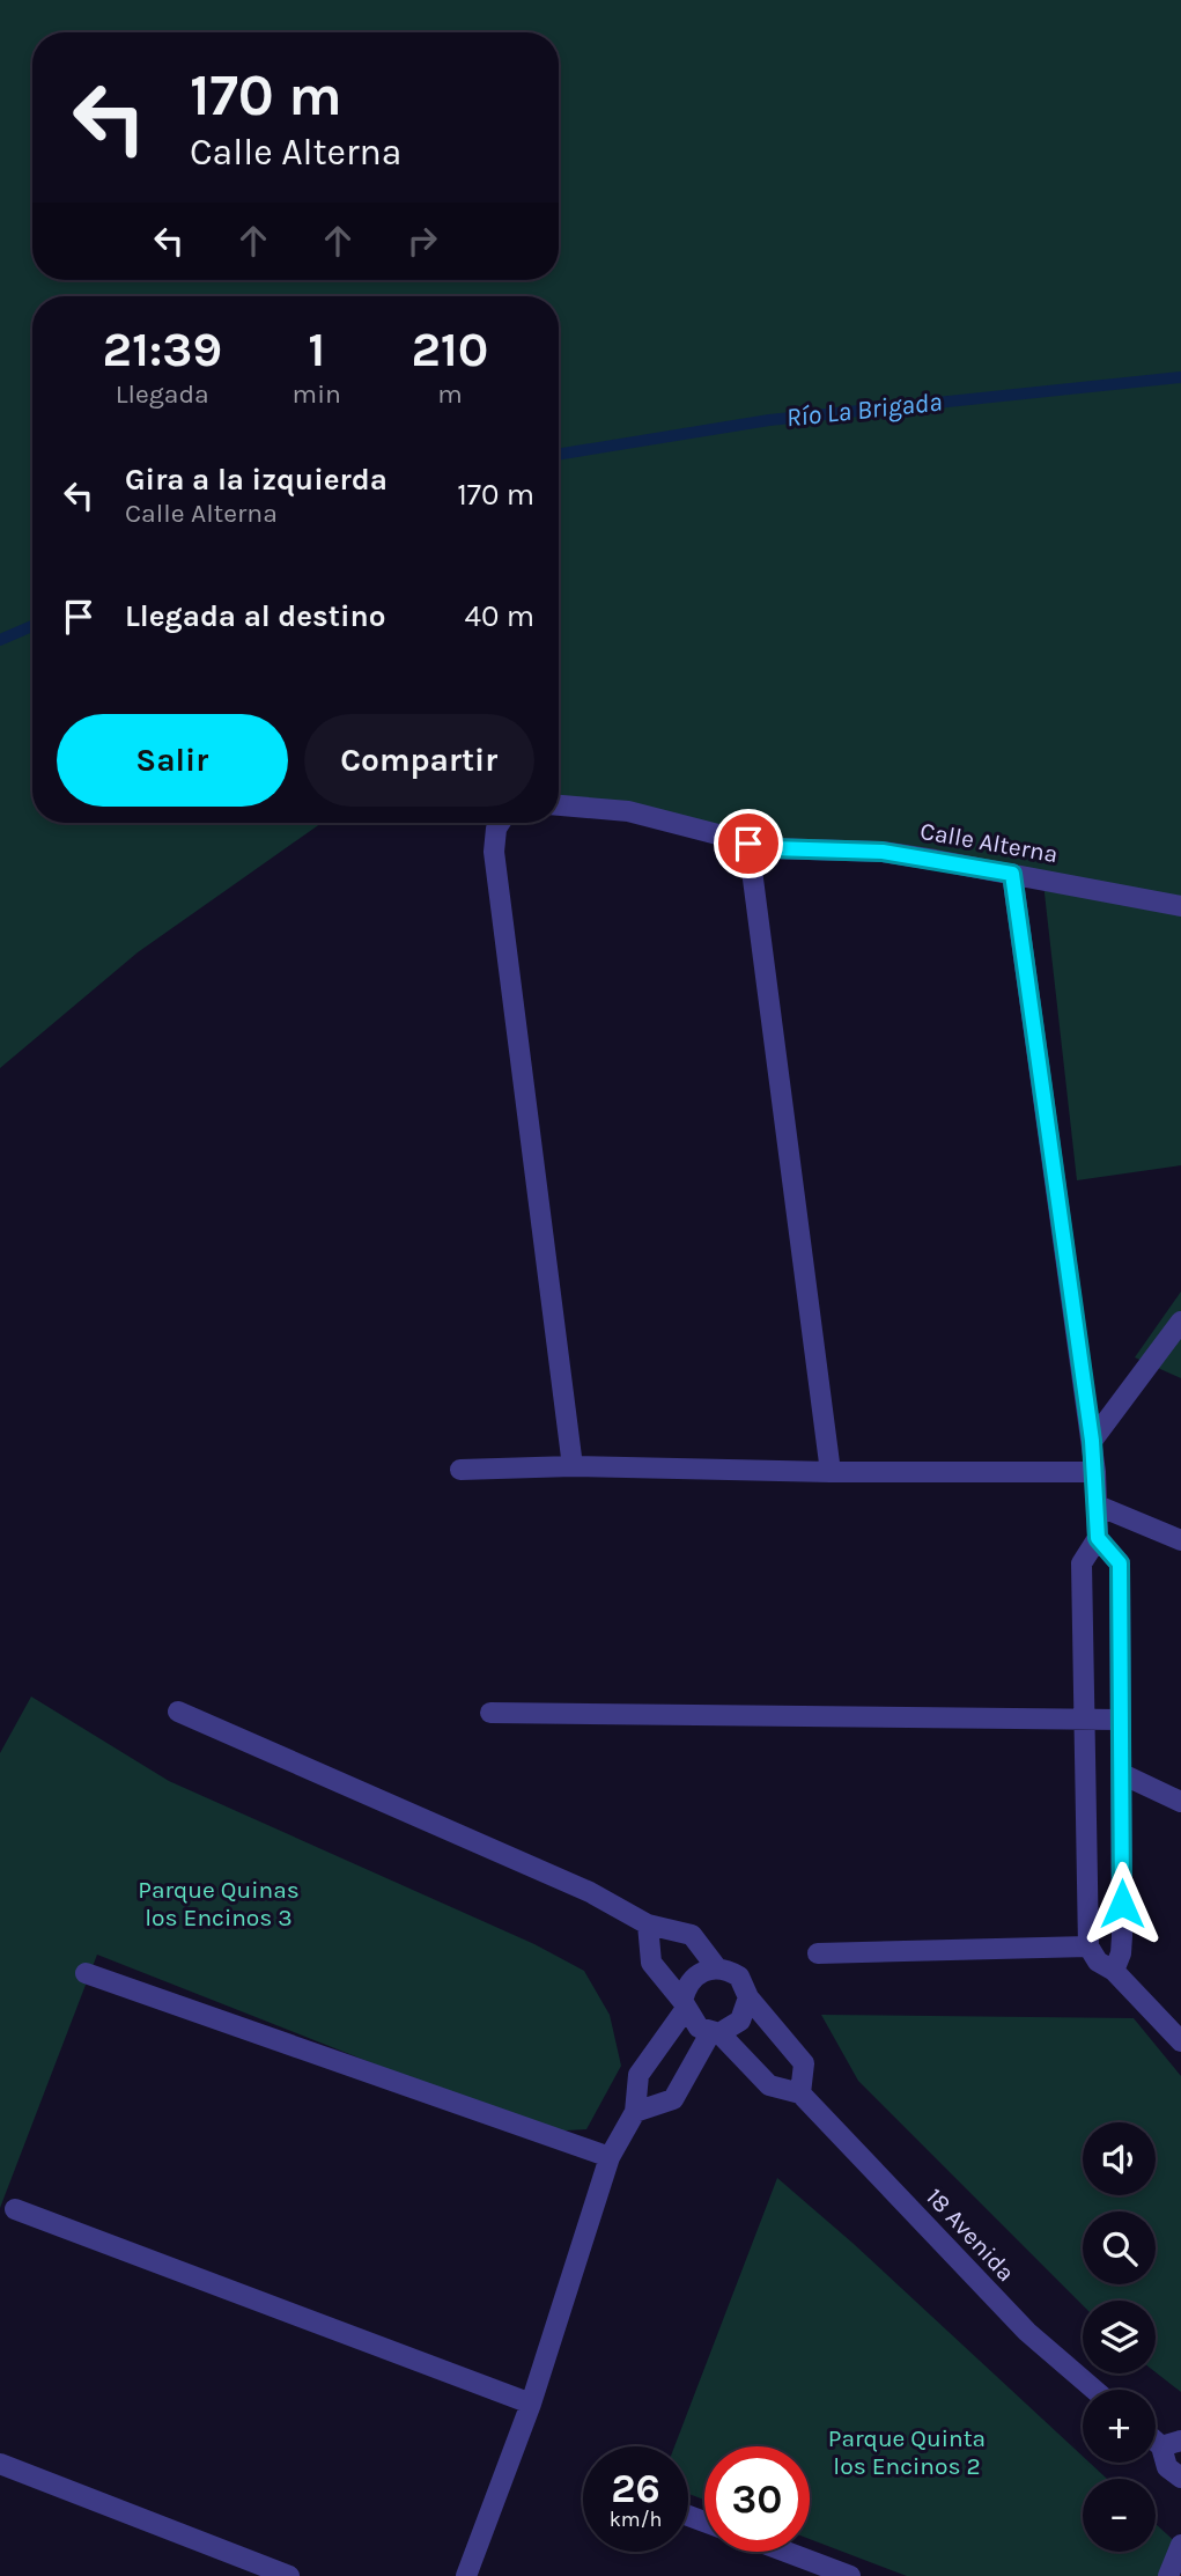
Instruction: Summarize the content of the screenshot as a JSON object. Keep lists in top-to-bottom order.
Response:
{
  "streets": {
    "street": ["Calle Alterna", "18 Avenida"]
  },
  "water": ["Río La Brigada"],
  "parks": ["Parque Quinas los Encinos 3", "Parque Quinta los Encinos 2"],
  "page": {
    "turn": ["170 m", "Calle Alterna"],
    "eta": [
      "21:39",
      "Llegada",
      "1",
      "min",
      "210",
      "m"
    ],
    "list": [
      {
        "name": "Gira a la izquierda",
        "note": "Calle Alterna",
        "value": "170 m"
      },
      {
        "name": "Llegada al destino",
        "value": "40 m"
      }
    ],
    "buttons": ["Salir", "Compartir"],
    "map_buttons": ["+", "−"],
    "speed": "26 km/h",
    "limit": "30"
  }
}
